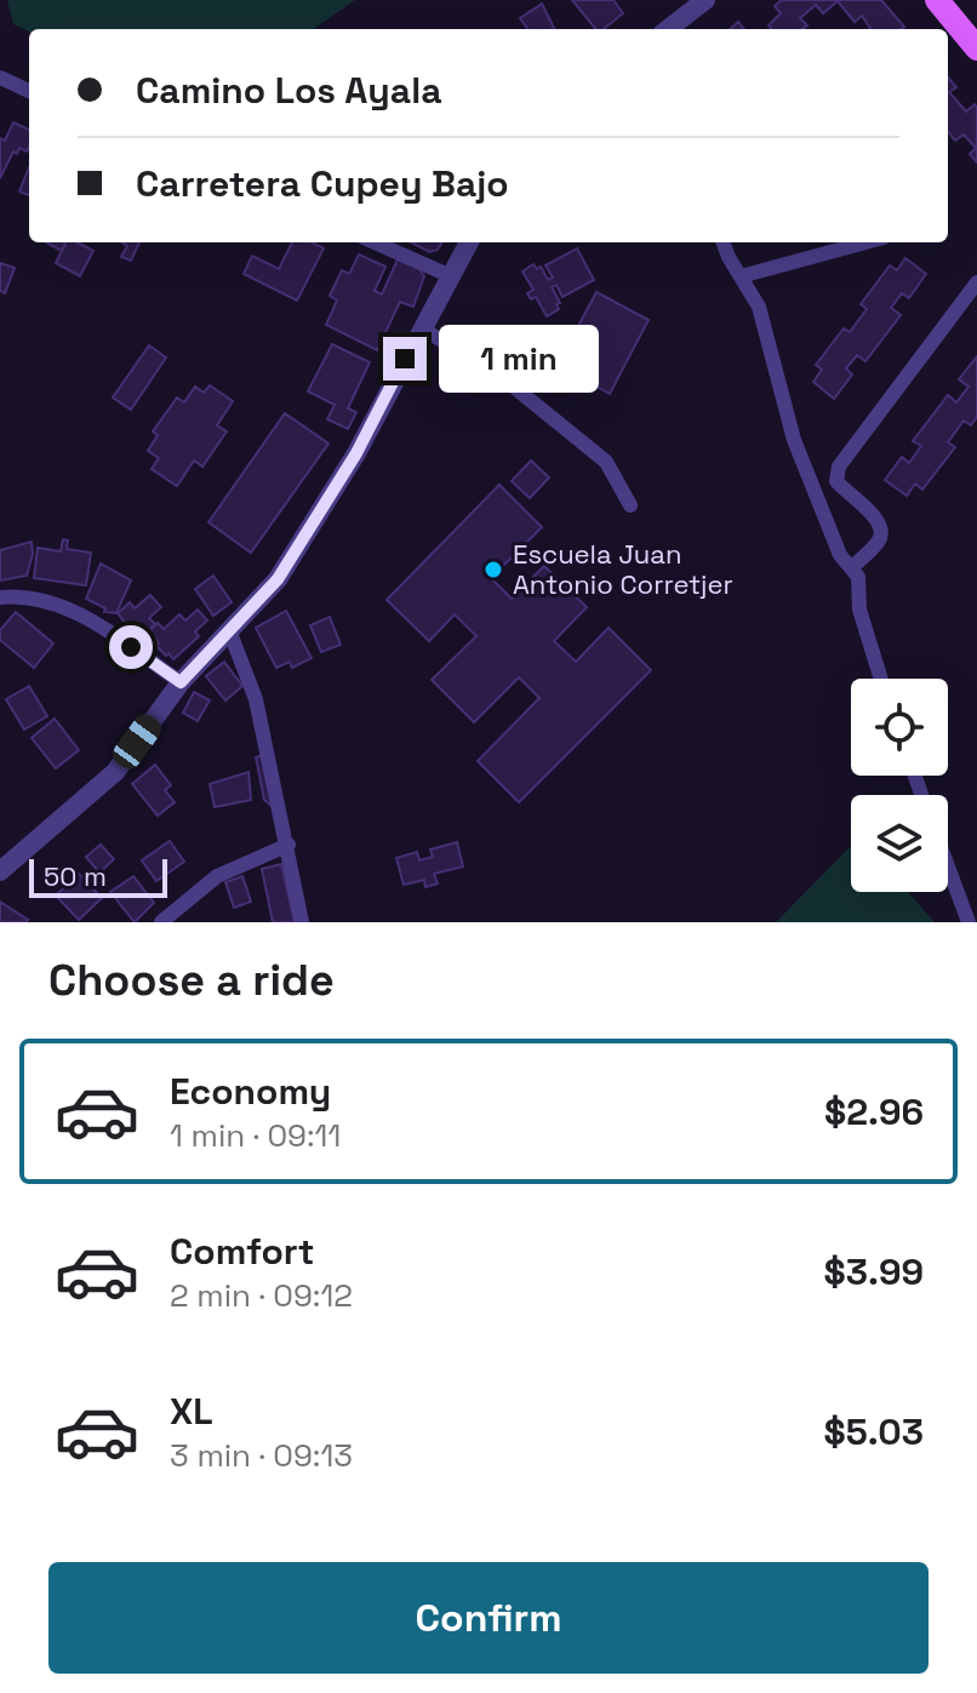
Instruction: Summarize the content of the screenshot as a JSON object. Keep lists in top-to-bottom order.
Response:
{
  "places": ["Escuela Juan Antonio Corretjer"],
  "scale_bar": "50 m",
  "page": {
    "banner": ["Camino Los Ayala", "Carretera Cupey Bajo"],
    "bubble": "1 min",
    "scale": "50 m",
    "heading": "Choose a ride",
    "list": [
      {
        "name": "Economy",
        "note": "1 min · 09:11",
        "value": "$2.96"
      },
      {
        "name": "Comfort",
        "note": "2 min · 09:12",
        "value": "$3.99"
      },
      {
        "name": "XL",
        "note": "3 min · 09:13",
        "value": "$5.03"
      }
    ],
    "buttons": "Confirm"
  }
}
